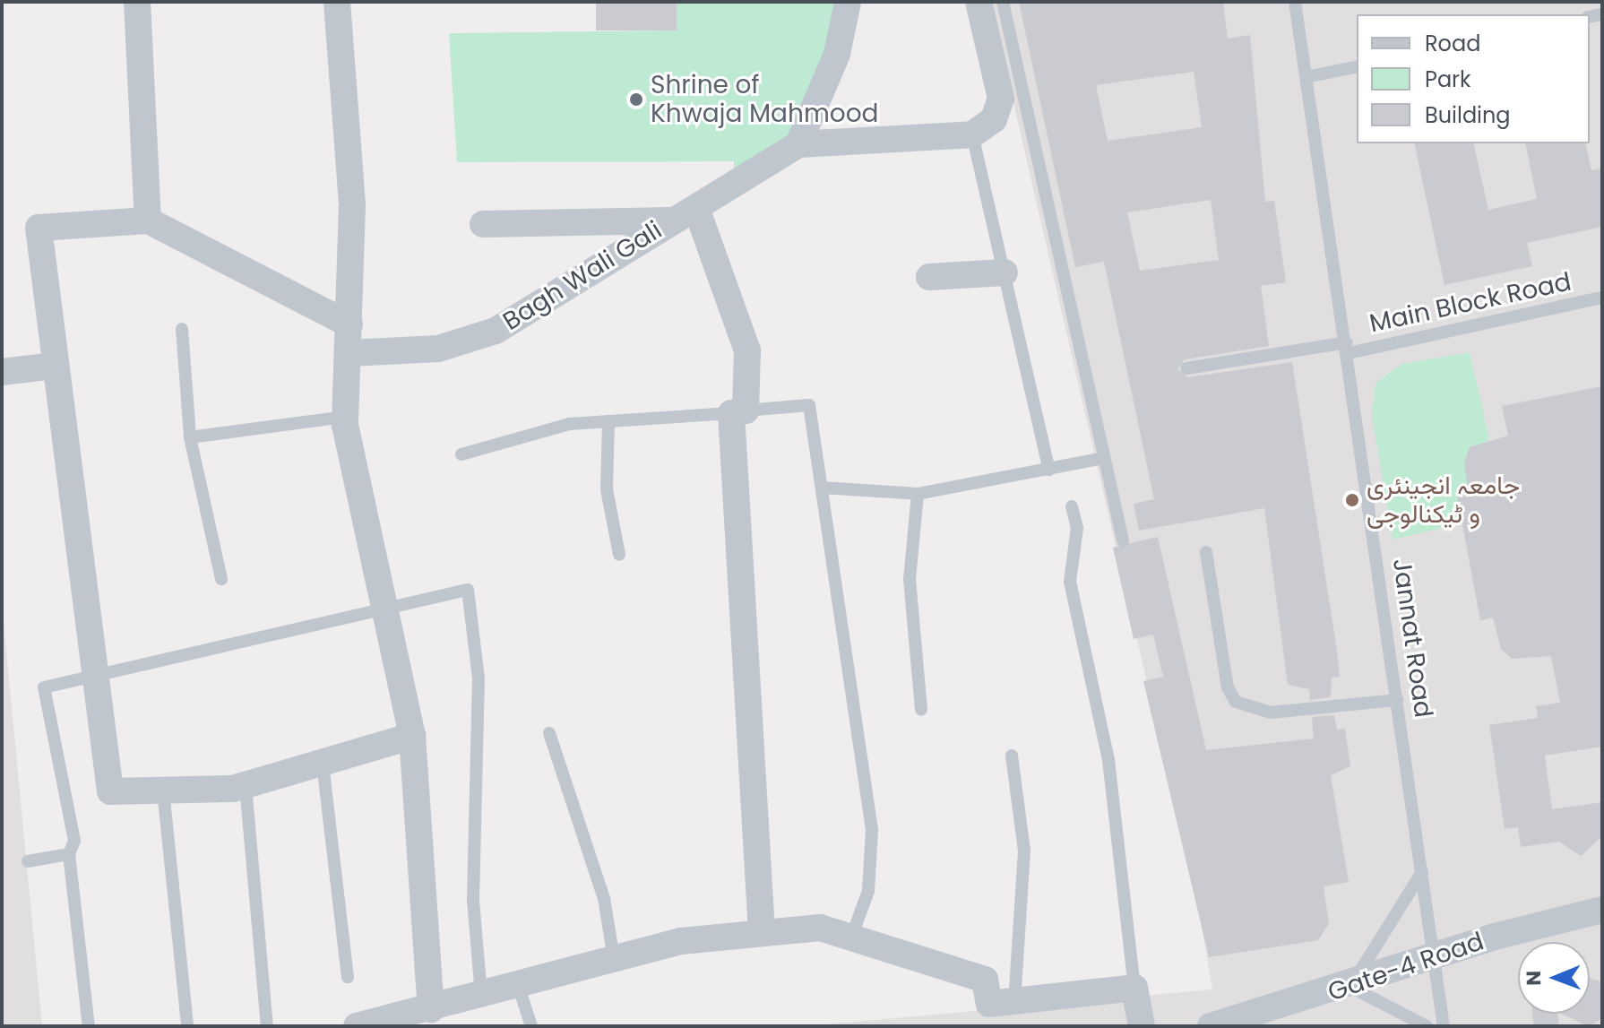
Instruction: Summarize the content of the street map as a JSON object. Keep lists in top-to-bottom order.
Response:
{
  "streets": {
    "street": ["Bagh Wali Gali", "Gate-4 Road"],
    "lane": ["Main Block Road", "Jannat Road"]
  },
  "crossings": [
    ["Main Block Road", "Jannat Road"],
    ["Jannat Road", "Gate-4 Road"]
  ],
  "places": ["Shrine of Khwaja Mahmood", "جامعہ انجینئری و ٹیکنالوجی"],
  "legend": ["Road", "Park", "Building"],
  "north": "left"
}
